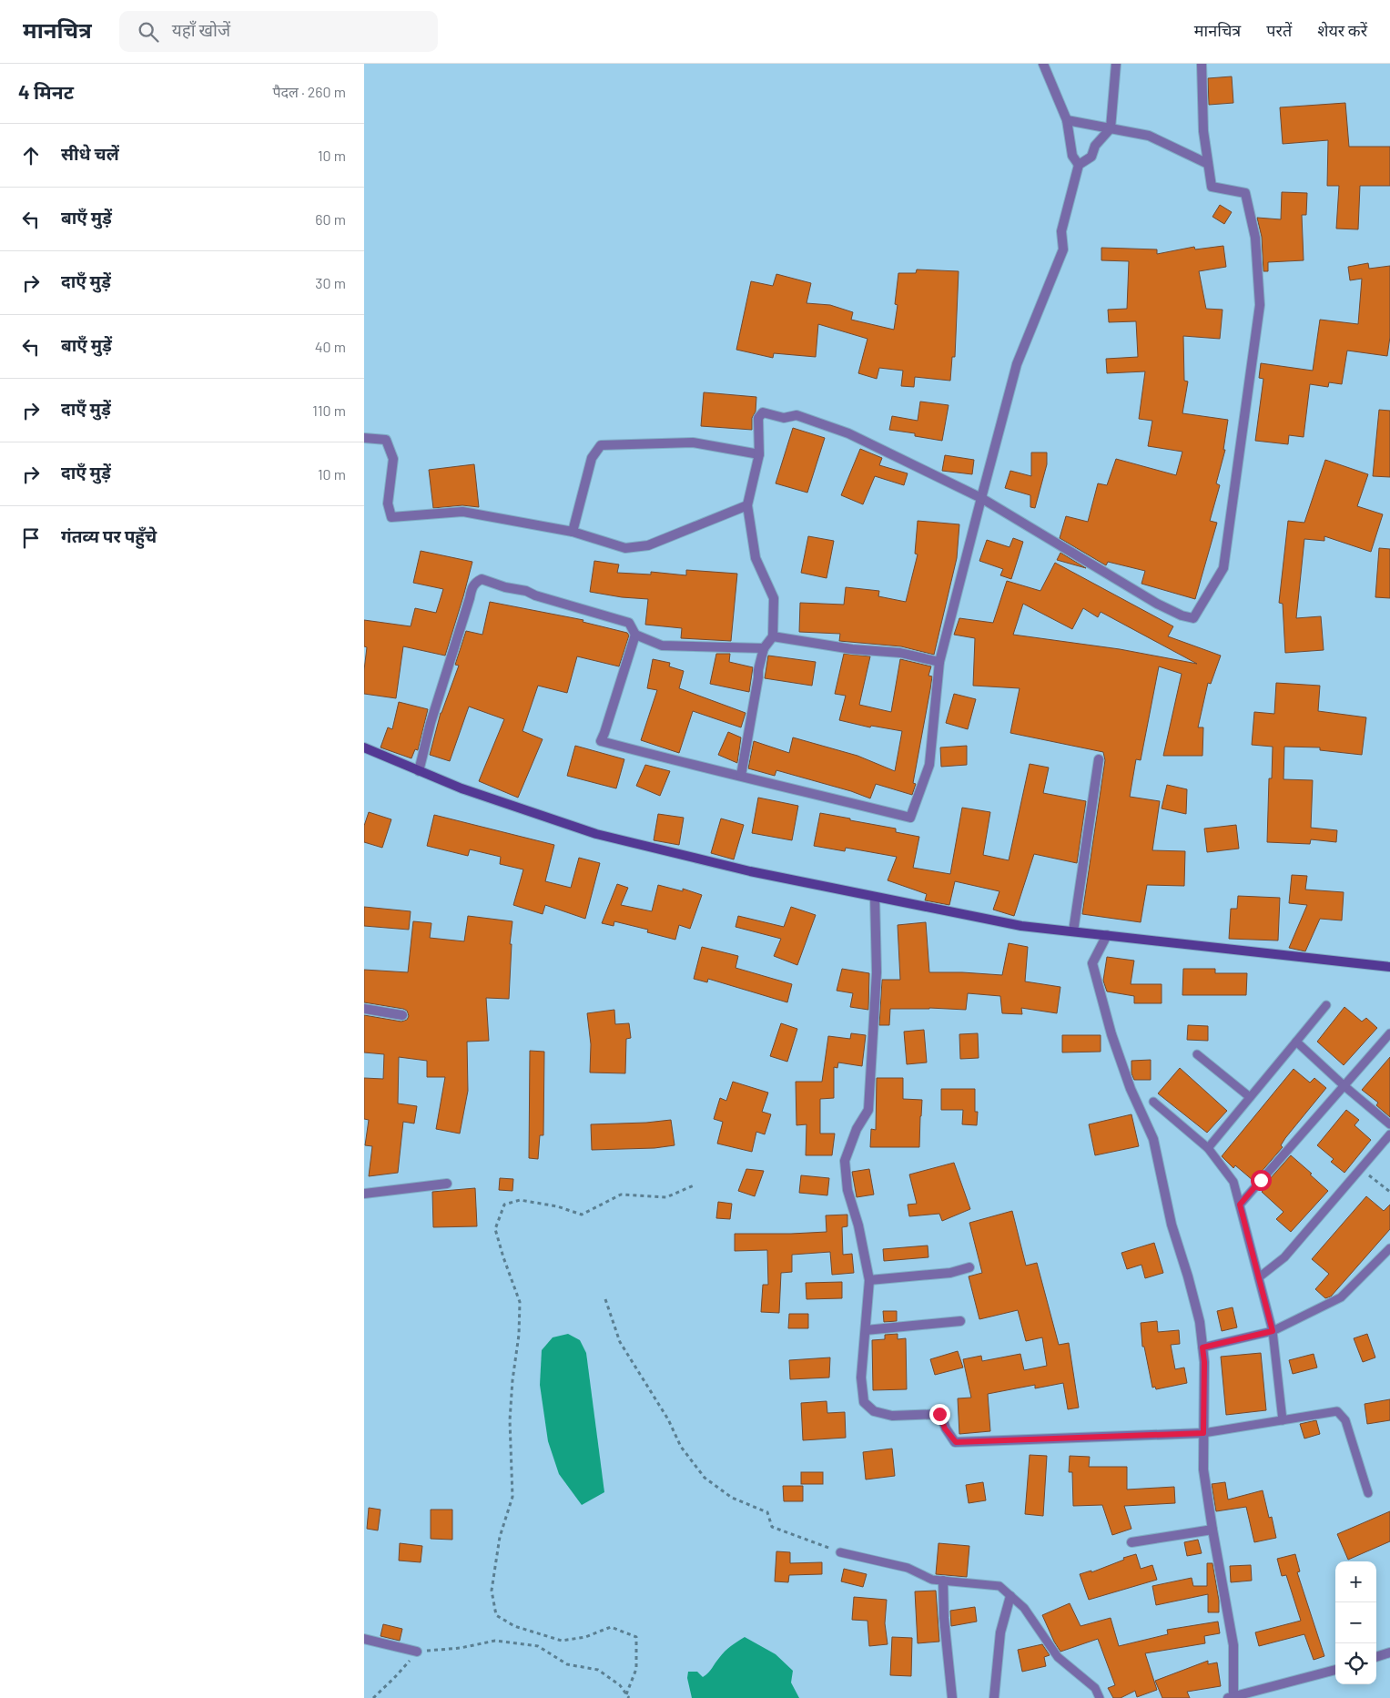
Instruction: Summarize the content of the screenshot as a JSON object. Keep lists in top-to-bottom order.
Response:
{
  "page": {
    "header": "मानचित्र",
    "search": "यहाँ खोजें",
    "nav": ["मानचित्र", "परतें", "शेयर करें"],
    "heading": ["4 मिनट", "पैदल · 260 m"],
    "list": [
      ["सीधे चलें", "10 m"],
      ["बाएँ मुड़ें", "60 m"],
      ["दाएँ मुड़ें", "30 m"],
      ["बाएँ मुड़ें", "40 m"],
      ["दाएँ मुड़ें", "110 m"],
      ["दाएँ मुड़ें", "10 m"],
      "गंतव्य पर पहुँचे"
    ],
    "map_buttons": ["+", "−"]
  }
}
